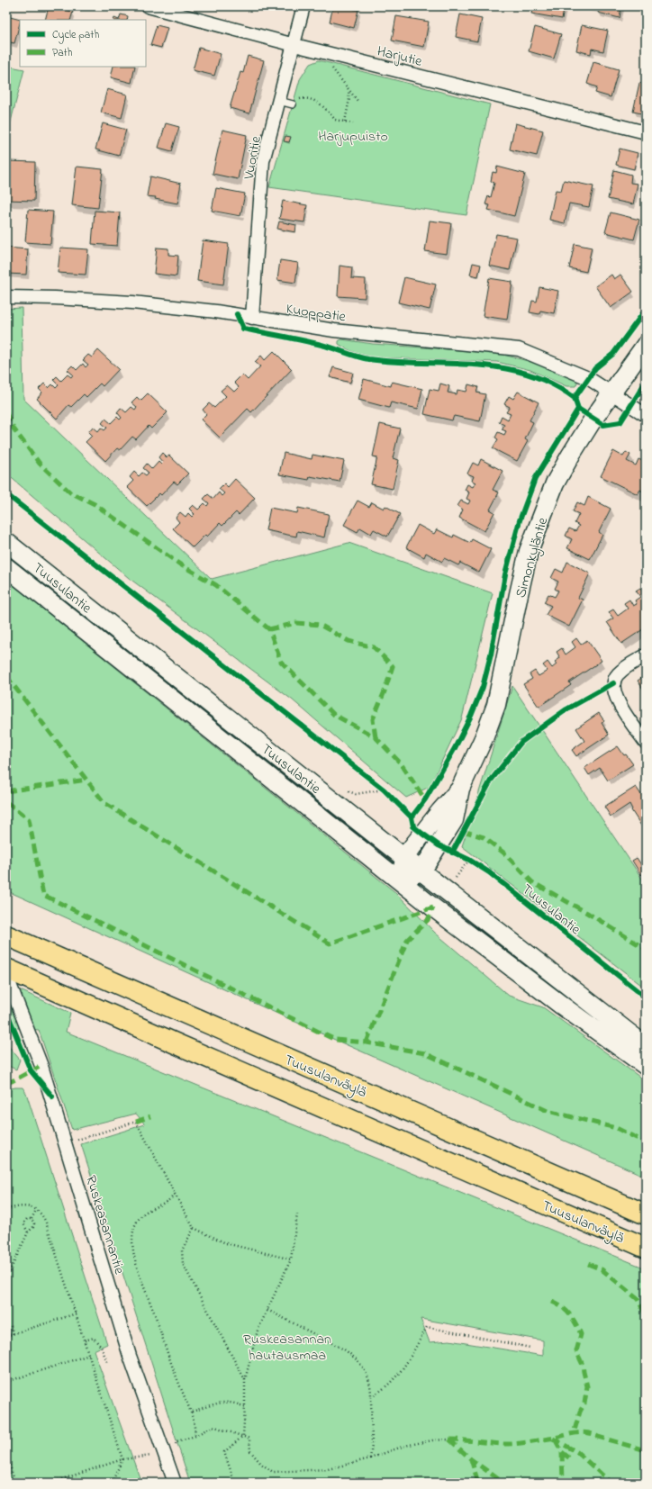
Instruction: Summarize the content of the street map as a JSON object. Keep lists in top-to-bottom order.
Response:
{
  "streets": {
    "highway": ["Tuusulanväylä"],
    "main road": ["Simonkyläntie", "Tuusulantie"],
    "street": [
      "Harjutie",
      "Vuoritie",
      "Kuoppatie",
      "Ruskeasannantie"
    ]
  },
  "crossings": [
    ["Harjutie", "Vuoritie"],
    ["Vuoritie", "Kuoppatie"],
    ["Kuoppatie", "Simonkyläntie"],
    ["Simonkyläntie", "Tuusulantie"]
  ],
  "parks": ["Harjupuisto", "Ruskeasannan hautausmaa"],
  "legend": ["Cycle path", "Path"]
}
